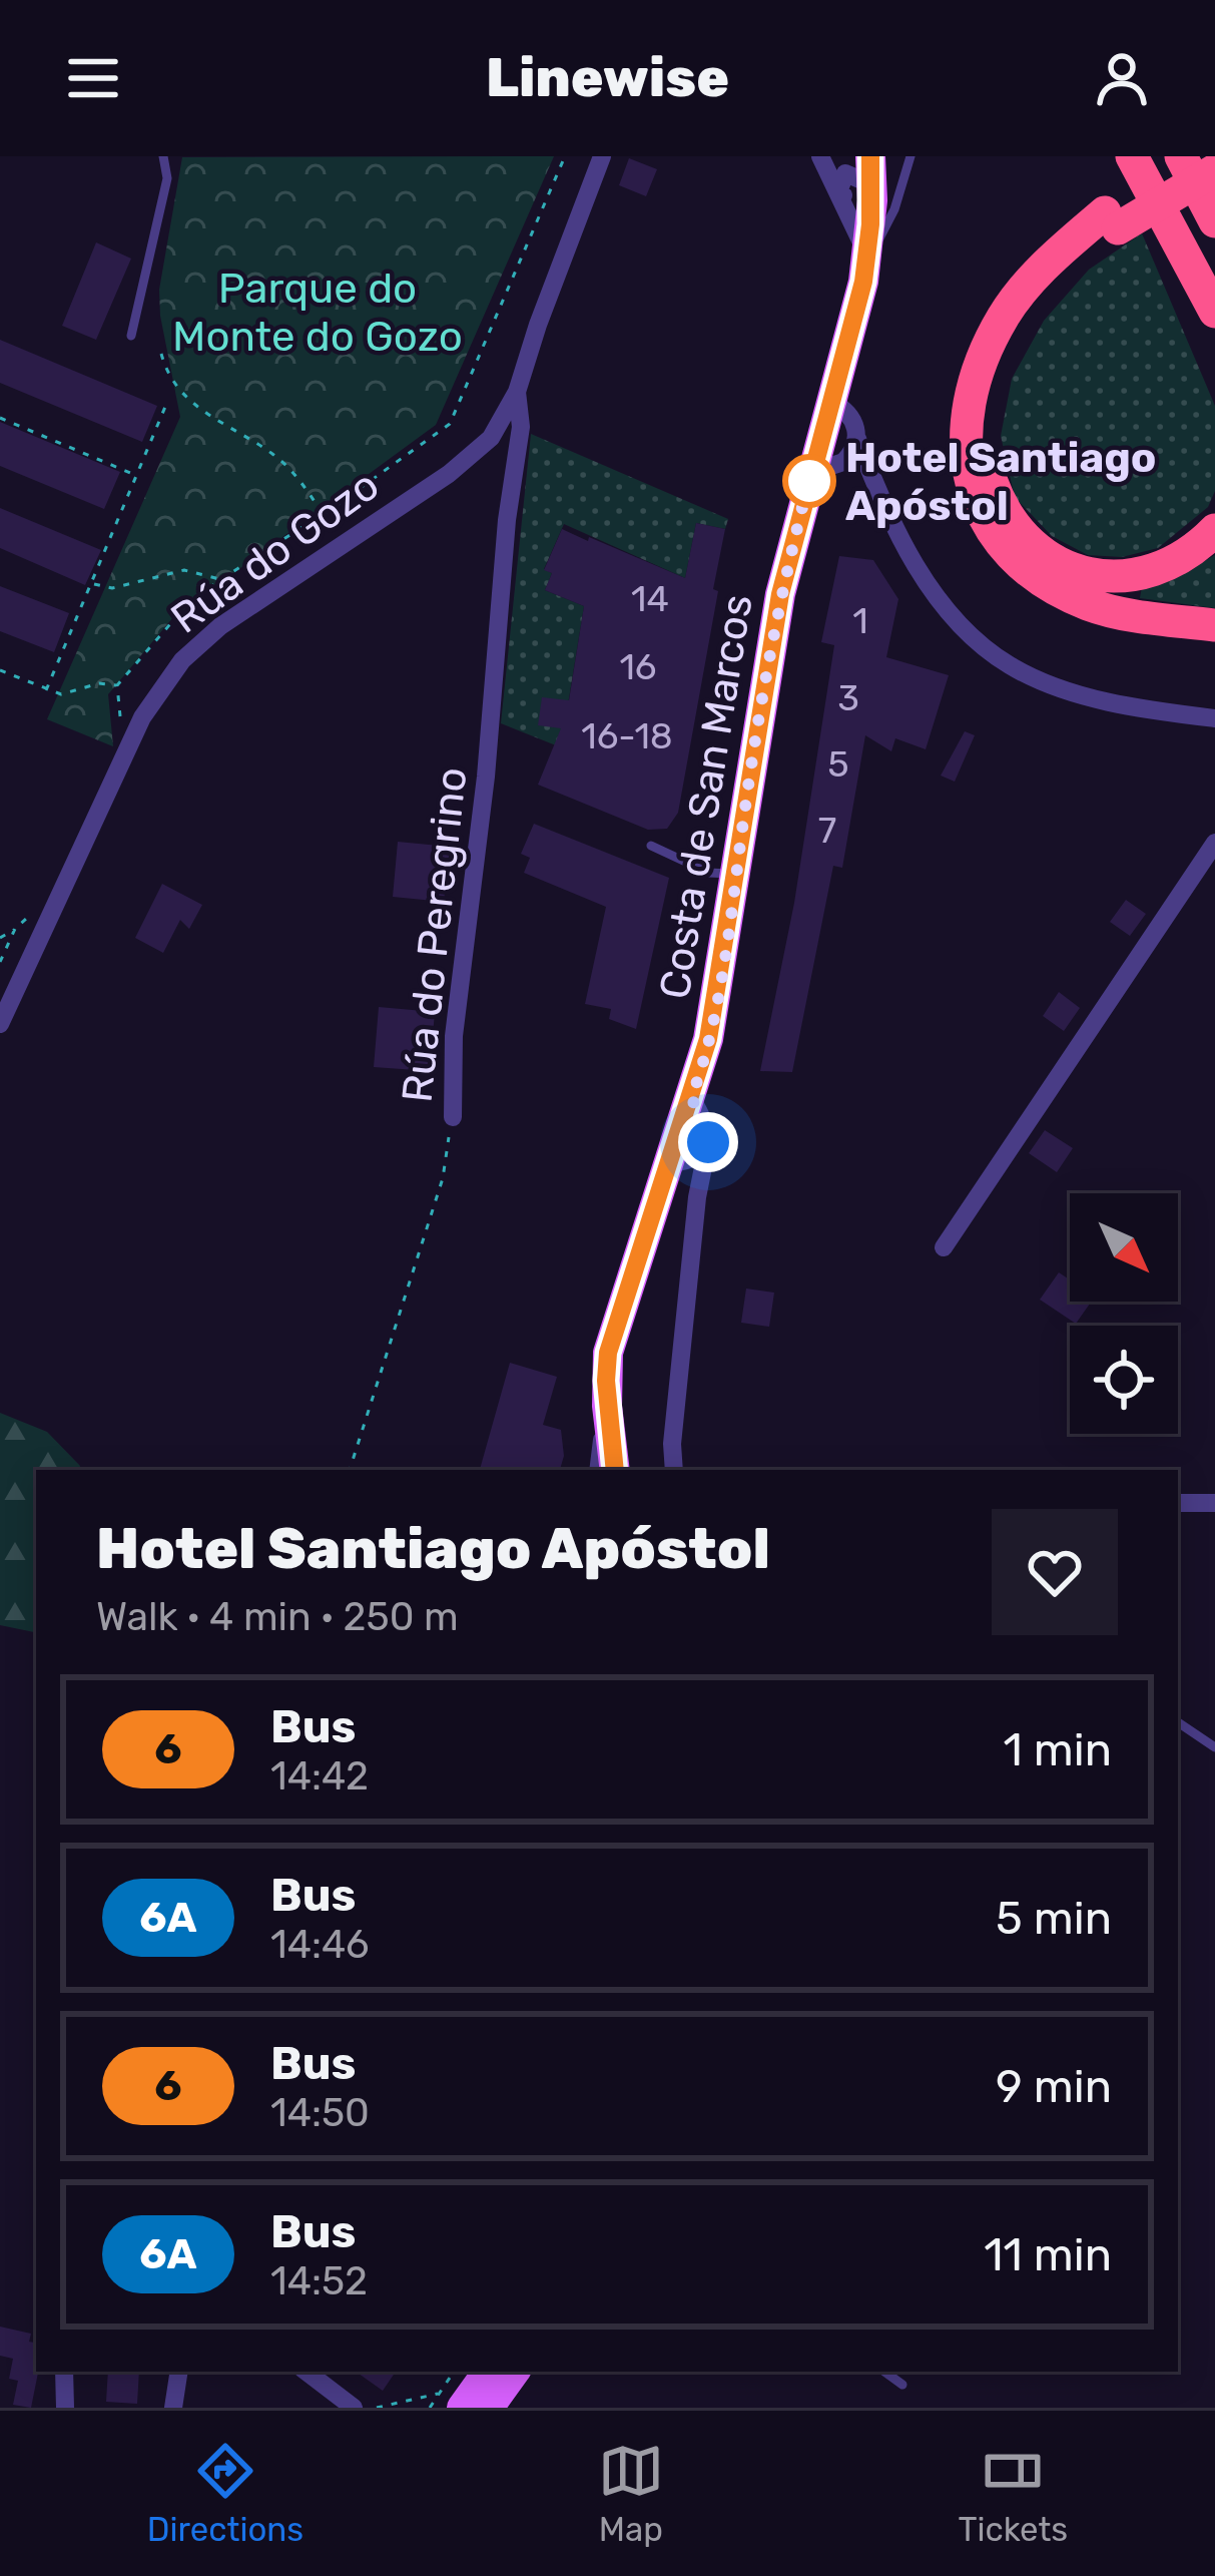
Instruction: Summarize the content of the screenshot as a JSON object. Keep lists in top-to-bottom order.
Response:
{
  "streets": {
    "main road": ["Costa de San Marcos"],
    "street": ["Rúa do Gozo", "Rúa do Peregrino"]
  },
  "crossings": [
    ["Rúa do Gozo", "Rúa do Peregrino"]
  ],
  "parks": ["Parque do Monte do Gozo"],
  "places": ["Hotel Santiago Apóstol"],
  "lines": ["bus line 6"],
  "house_numbers": [
    "14",
    "1",
    "16",
    "3",
    "16-18",
    "5",
    "7"
  ],
  "north": "bottom right",
  "page": {
    "header": "Linewise",
    "heading": ["Hotel Santiago Apóstol", "Walk · 4 min · 250 m"],
    "list": [
      {
        "mark": "6",
        "name": "Bus",
        "note": "14:42",
        "value": "1 min"
      },
      {
        "mark": "6A",
        "name": "Bus",
        "note": "14:46",
        "value": "5 min"
      },
      {
        "mark": "6",
        "name": "Bus",
        "note": "14:50",
        "value": "9 min"
      },
      {
        "mark": "6A",
        "name": "Bus",
        "note": "14:52",
        "value": "11 min"
      }
    ],
    "tabs": ["Directions", "Map", "Tickets"]
  }
}
